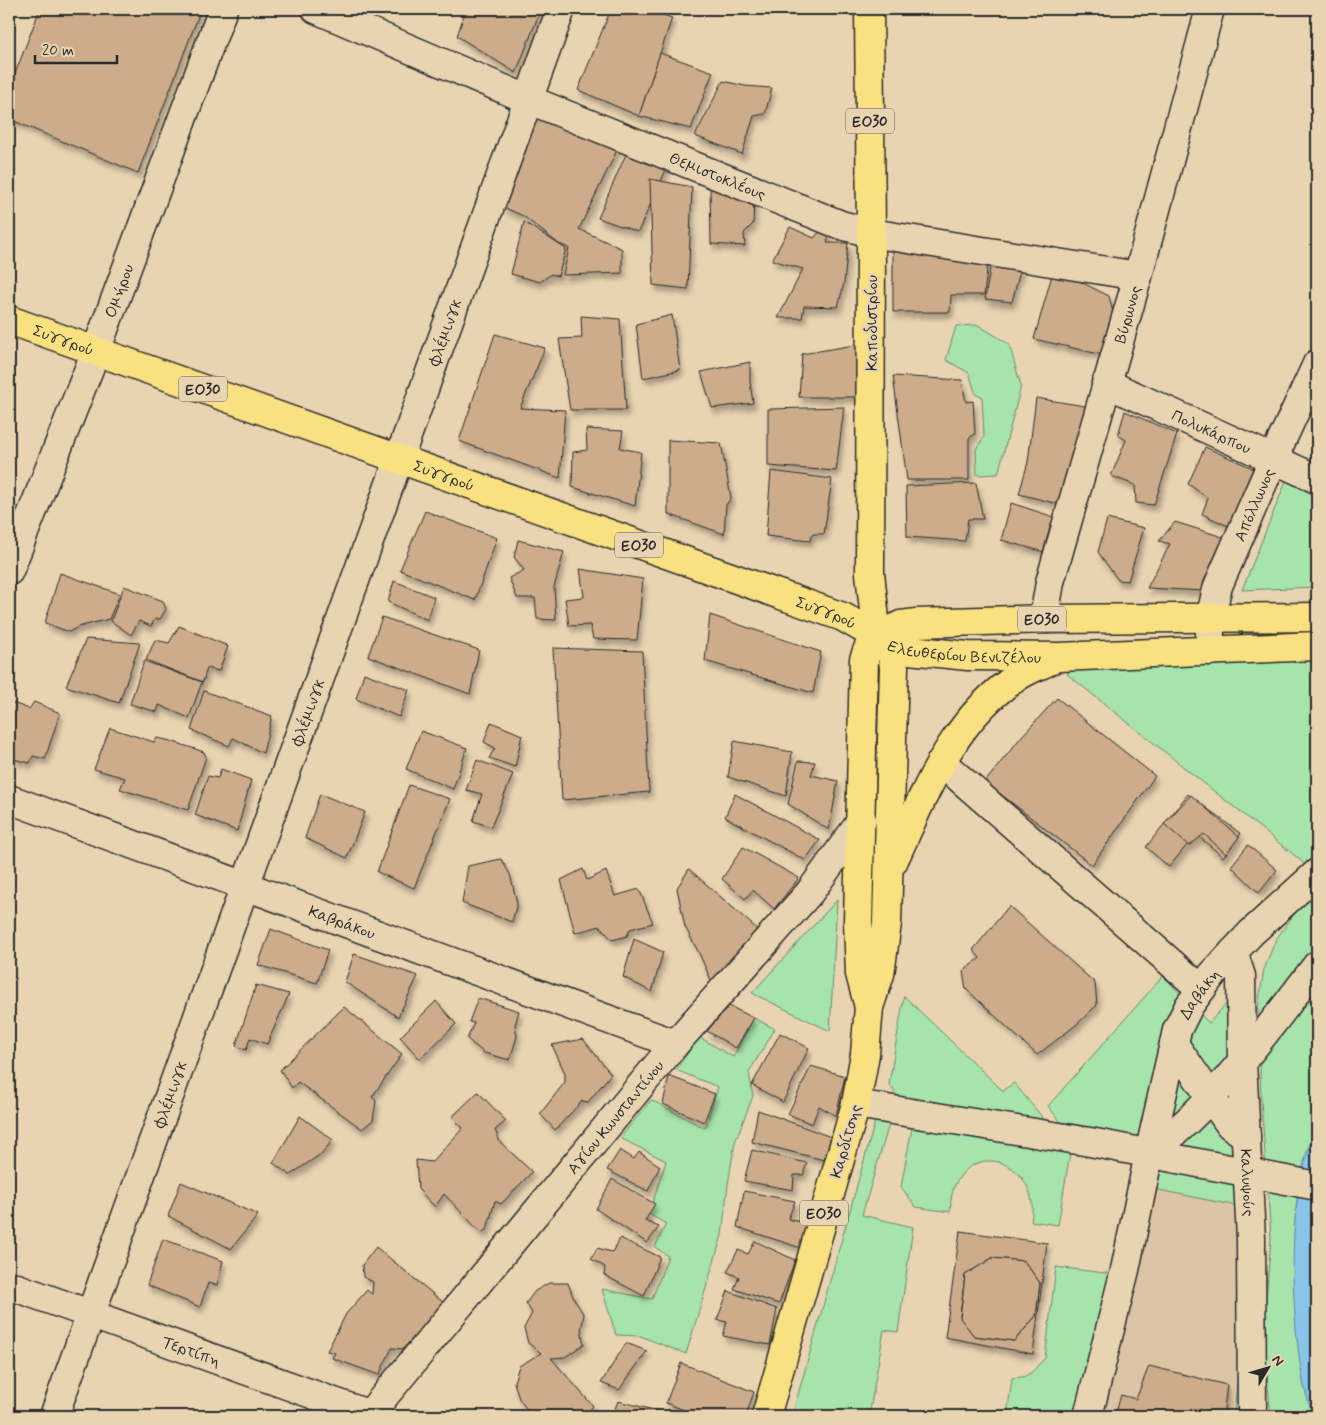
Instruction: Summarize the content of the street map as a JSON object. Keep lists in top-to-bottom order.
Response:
{
  "streets": {
    "main road": [
      "ΕΟ30",
      "Καποδιστρίου",
      "Συγγρού",
      "Ελευθερίου Βενιζέλου",
      "Καρδίτσης"
    ],
    "street": [
      "Θεμιστοκλέους",
      "Ομήρου",
      "Βύρωνος",
      "Φλέμινγκ",
      "Πολυκάρπου",
      "Απόλλωνος",
      "Καβράκου",
      "Δαβάκη",
      "Αγίου Κωνσταντίνου",
      "Καλυψούς",
      "Τερτίπη"
    ]
  },
  "crossings": [
    ["ΕΟ30", "Καποδιστρίου"],
    ["ΕΟ30", "Συγγρού"],
    ["ΕΟ30", "Ελευθερίου Βενιζέλου"],
    ["ΕΟ30", "Αγίου Κωνσταντίνου"],
    ["ΕΟ30", "Καρδίτσης"],
    ["Θεμιστοκλέους", "Βύρωνος"],
    ["Θεμιστοκλέους", "Καποδιστρίου"],
    ["Θεμιστοκλέους", "Φλέμινγκ"],
    ["Ομήρου", "Συγγρού"],
    ["Βύρωνος", "Πολυκάρπου"],
    ["Βύρωνος", "Ελευθερίου Βενιζέλου"],
    ["Καποδιστρίου", "Συγγρού"],
    ["Καποδιστρίου", "Ελευθερίου Βενιζέλου"],
    ["Φλέμινγκ", "Συγγρού"],
    ["Φλέμινγκ", "Καβράκου"],
    ["Φλέμινγκ", "Τερτίπη"],
    ["Συγγρού", "Ελευθερίου Βενιζέλου"],
    ["Πολυκάρπου", "Απόλλωνος"],
    ["Απόλλωνος", "Ελευθερίου Βενιζέλου"],
    ["Καβράκου", "Αγίου Κωνσταντίνου"],
    ["Δαβάκη", "Καλυψούς"],
    ["Αγίου Κωνσταντίνου", "Τερτίπη"]
  ],
  "scale_bar": "20 m",
  "north": "top right"
}
